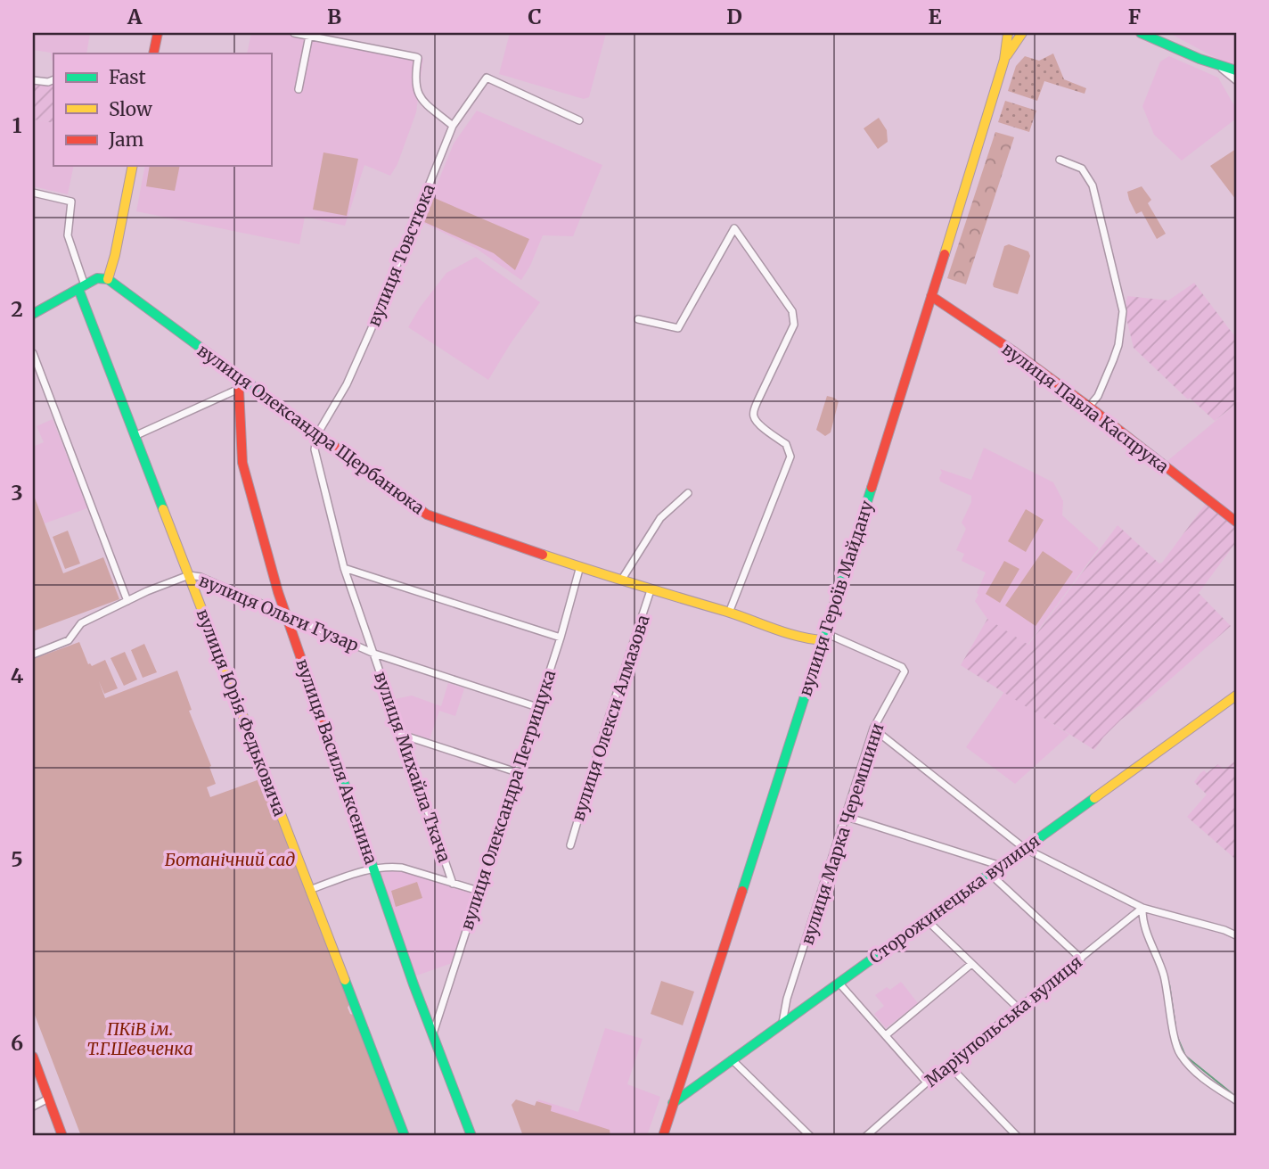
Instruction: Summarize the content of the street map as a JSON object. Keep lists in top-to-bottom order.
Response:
{
  "streets": {
    "street": [
      "вулиця Товстюка",
      "вулиця Павла Каспрука",
      "вулиця Олександра Щербанюка",
      "вулиця Героїв Майдану",
      "вулиця Ольги Гузар",
      "вулиця Юрія Федьковича",
      "вулиця Олекси Алмазова",
      "вулиця Василя Аксенина",
      "вулиця Михайла Ткача",
      "вулиця Олександра Петрищука",
      "вулиця Марка Черемшини",
      "Сторожинецька вулиця",
      "Маріупольська вулиця"
    ]
  },
  "crossings": [
    ["вулиця Товстюка", "вулиця Олександра Щербанюка"],
    ["вулиця Товстюка", "вулиця Михайла Ткача"],
    ["вулиця Павла Каспрука", "вулиця Героїв Майдану"],
    ["вулиця Олександра Щербанюка", "вулиця Героїв Майдану"],
    ["вулиця Олександра Щербанюка", "вулиця Олекси Алмазова"],
    ["вулиця Олександра Щербанюка", "вулиця Василя Аксенина"],
    ["вулиця Олександра Щербанюка", "вулиця Михайла Ткача"],
    ["вулиця Олександра Щербанюка", "вулиця Олександра Петрищука"],
    ["вулиця Олександра Щербанюка", "вулиця Марка Черемшини"],
    ["вулиця Героїв Майдану", "вулиця Марка Черемшини"],
    ["вулиця Героїв Майдану", "Сторожинецька вулиця"],
    ["вулиця Ольги Гузар", "вулиця Юрія Федьковича"],
    ["вулиця Ольги Гузар", "вулиця Василя Аксенина"],
    ["вулиця Ольги Гузар", "вулиця Михайла Ткача"],
    ["вулиця Ольги Гузар", "вулиця Олександра Петрищука"],
    ["вулиця Василя Аксенина", "вулиця Олександра Петрищука"],
    ["вулиця Марка Черемшини", "Сторожинецька вулиця"]
  ],
  "parks": ["Ботанічний сад", "ПКіВ ім. Т.Г.Шевченка"],
  "legend": ["Fast", "Slow", "Jam"],
  "grid": {
    "columns": [
      "A",
      "B",
      "C",
      "D",
      "E",
      "F"
    ],
    "rows": [
      "1",
      "2",
      "3",
      "4",
      "5",
      "6"
    ]
  }
}
